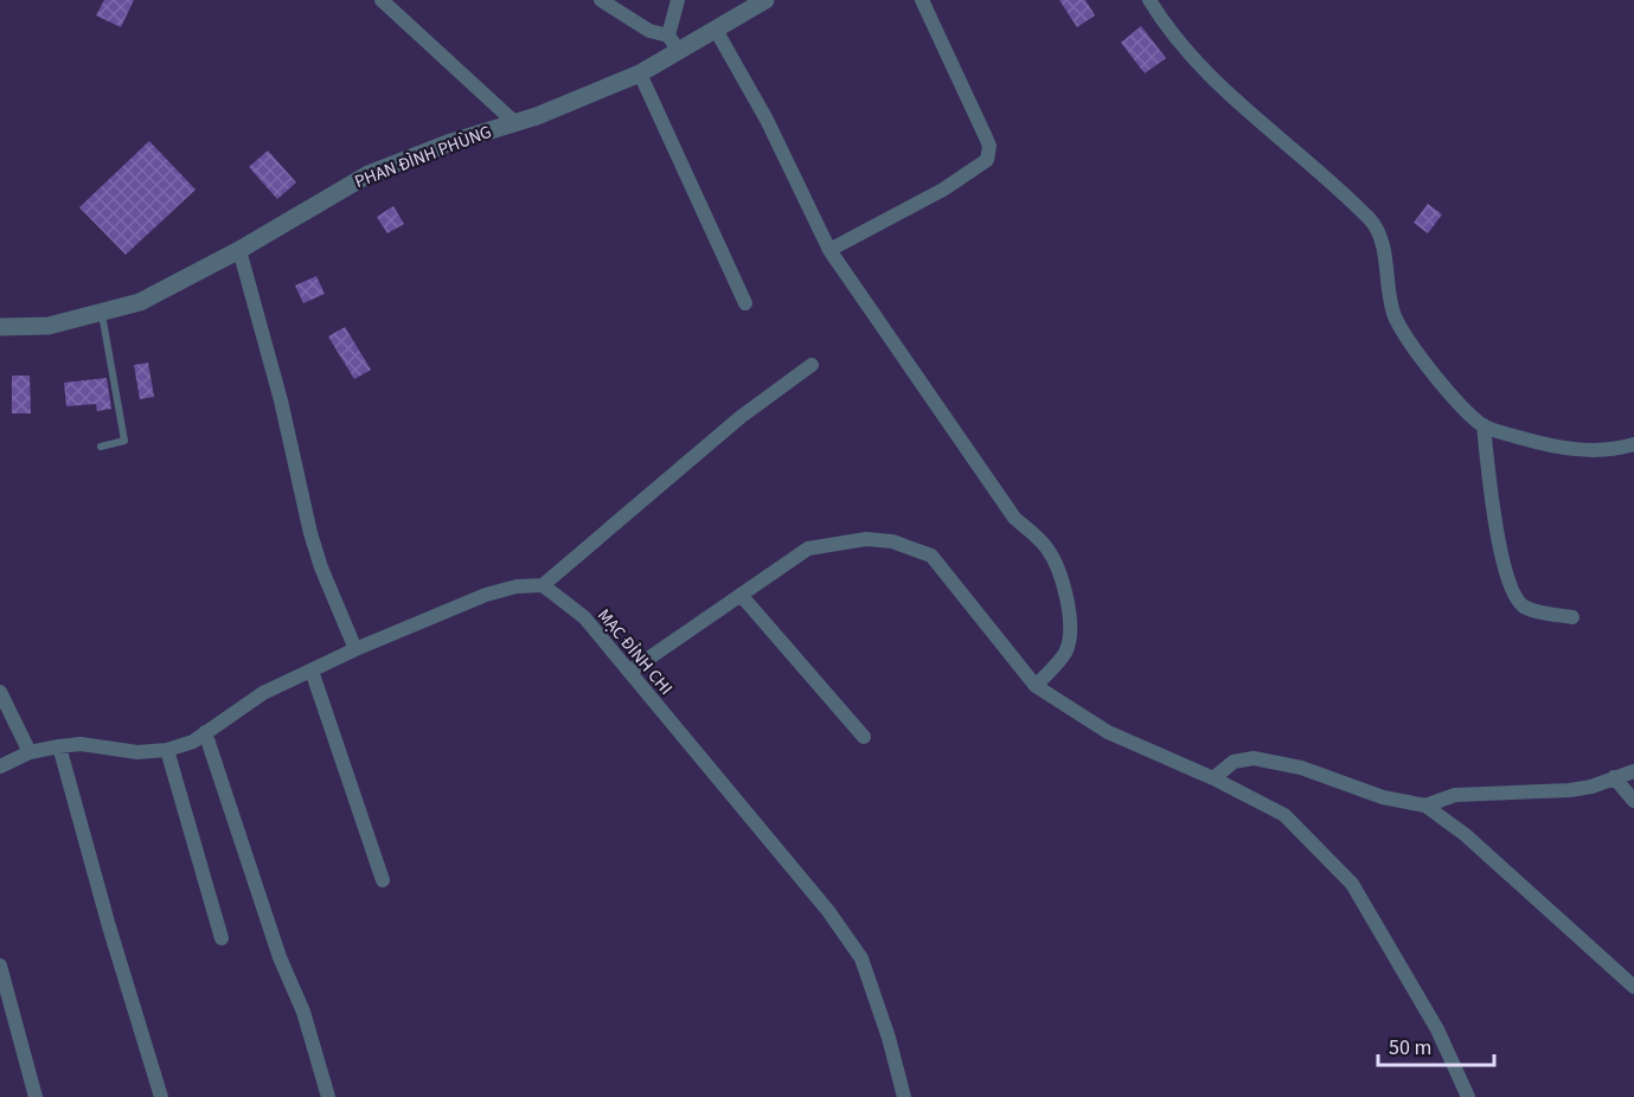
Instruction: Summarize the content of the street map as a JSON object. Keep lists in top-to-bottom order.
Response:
{
  "streets": {
    "street": ["PHAN ĐÌNH PHÙNG", "MẠC ĐỈNH CHI"]
  },
  "scale_bar": "50 m"
}
